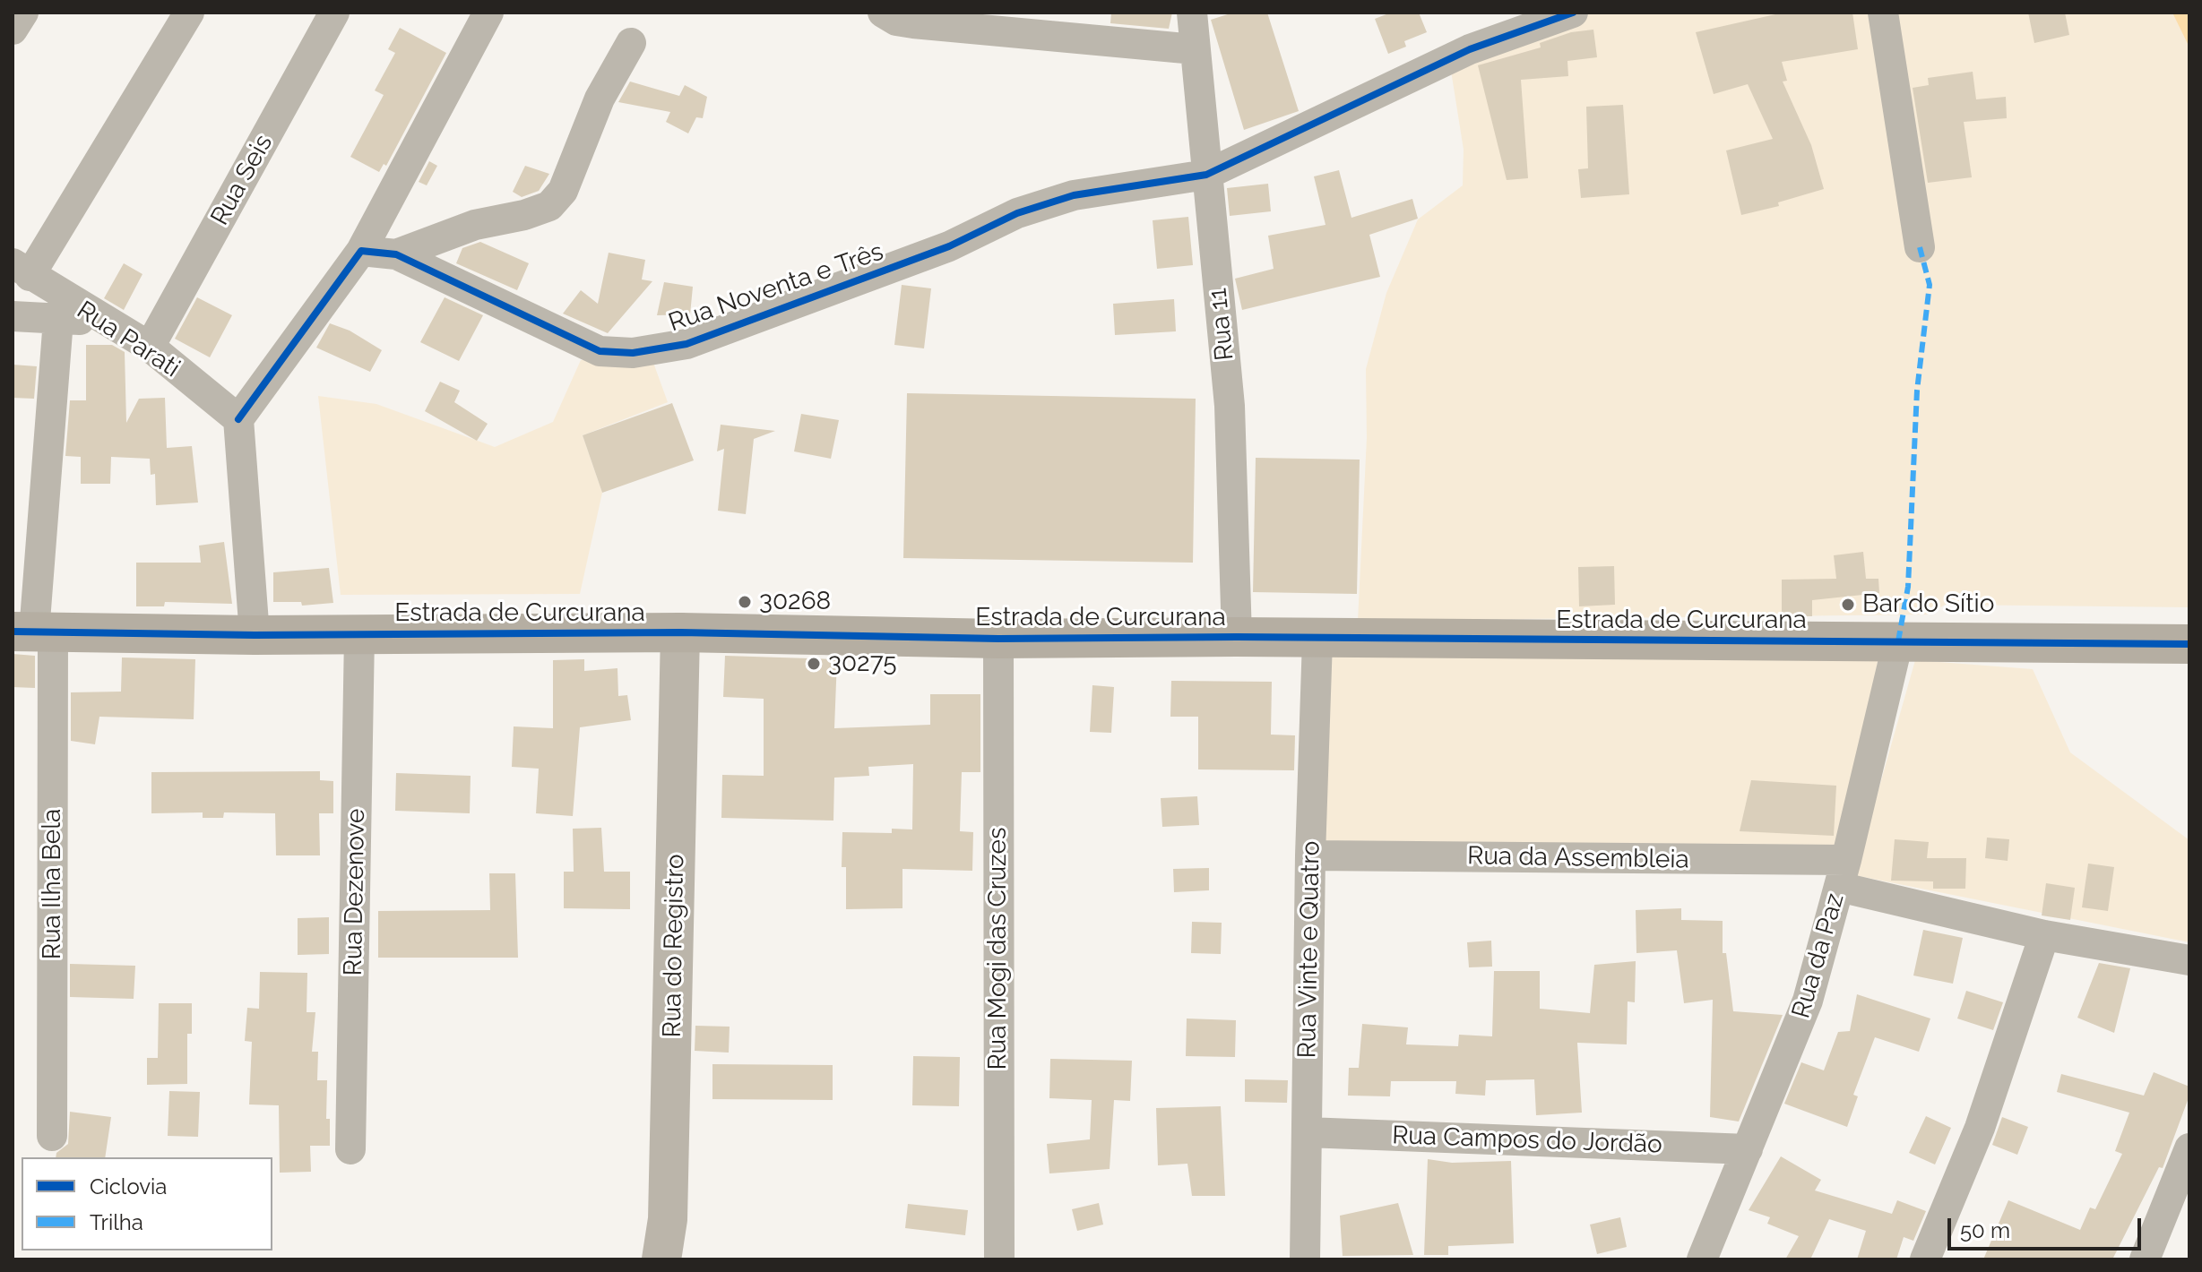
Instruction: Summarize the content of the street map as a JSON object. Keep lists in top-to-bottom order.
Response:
{
  "streets": {
    "main road": ["Estrada de Curcurana"],
    "street": [
      "Rua Seis",
      "Rua Noventa e Três",
      "Rua 11",
      "Rua Parati",
      "Rua da Assembleia",
      "Rua Ilha Bela",
      "Rua Dezenove",
      "Rua do Registro",
      "Rua Mogi das Cruzes",
      "Rua Vinte e Quatro",
      "Rua da Paz",
      "Rua Campos do Jordão"
    ]
  },
  "crossings": [
    ["Rua Seis", "Rua Parati"],
    ["Rua Noventa e Três", "Rua 11"],
    ["Rua 11", "Estrada de Curcurana"],
    ["Estrada de Curcurana", "Rua Ilha Bela"],
    ["Estrada de Curcurana", "Rua Dezenove"],
    ["Estrada de Curcurana", "Rua do Registro"],
    ["Estrada de Curcurana", "Rua Mogi das Cruzes"],
    ["Estrada de Curcurana", "Rua Vinte e Quatro"],
    ["Estrada de Curcurana", "Rua da Paz"],
    ["Rua da Assembleia", "Rua Vinte e Quatro"],
    ["Rua da Assembleia", "Rua da Paz"],
    ["Rua Vinte e Quatro", "Rua Campos do Jordão"],
    ["Rua da Paz", "Rua Campos do Jordão"]
  ],
  "places": ["30268", "Bar do Sítio", "30275"],
  "legend": ["Ciclovia", "Trilha"],
  "scale_bar": "50 m"
}
